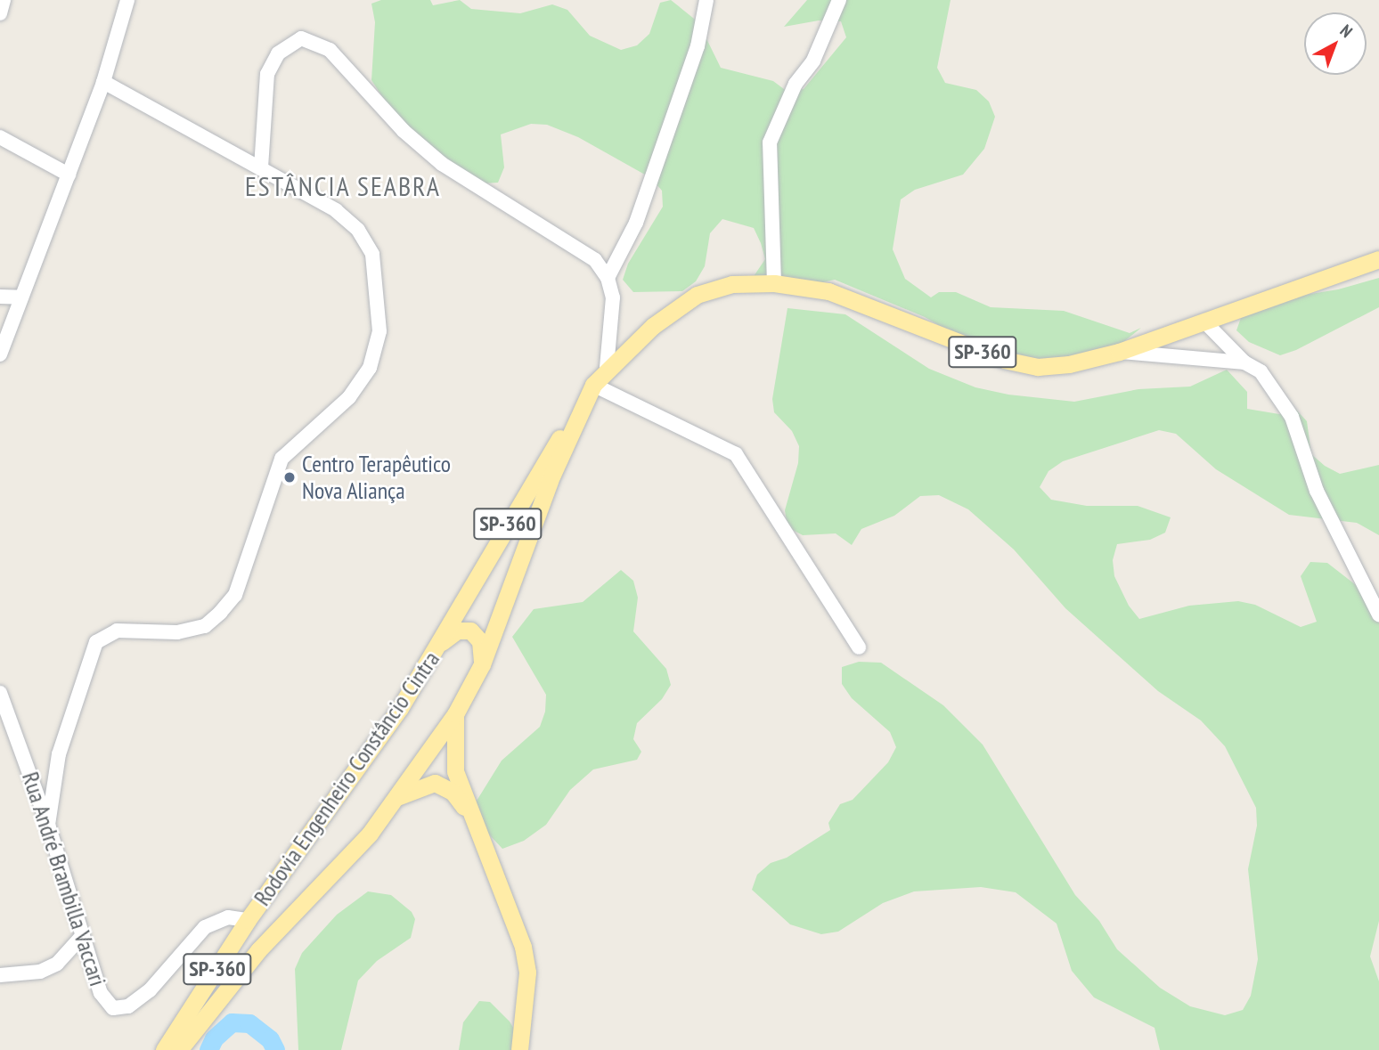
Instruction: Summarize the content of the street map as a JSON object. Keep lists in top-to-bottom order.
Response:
{
  "streets": {
    "main road": ["SP-360", "Rodovia Engenheiro Constâncio Cintra"],
    "street": ["Rua André Brambilla Vaccari"]
  },
  "crossings": [
    ["Rodovia Engenheiro Constâncio Cintra", "Rua André Brambilla Vaccari"]
  ],
  "districts": ["ESTÂNCIA SEABRA"],
  "places": ["Centro Terapêutico Nova Aliança"],
  "north": "top right"
}
